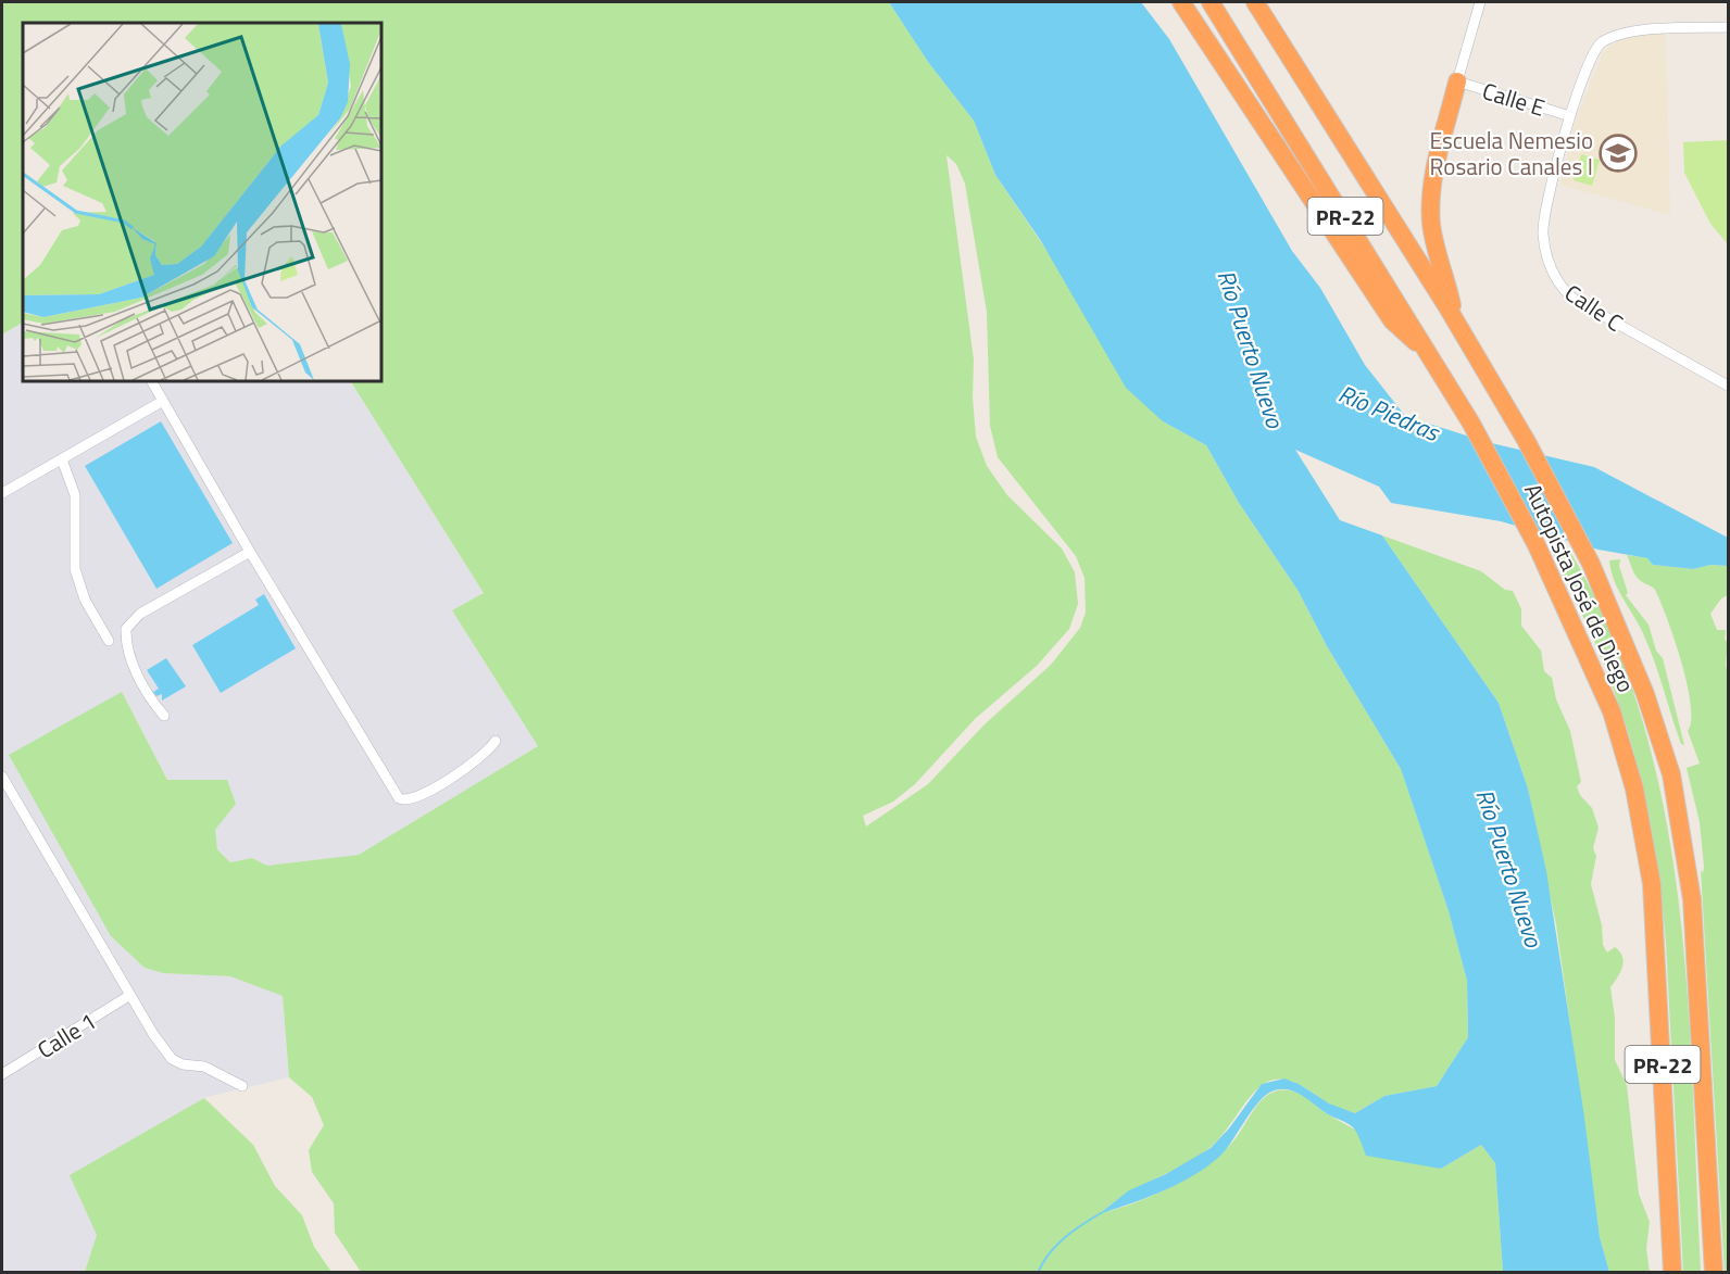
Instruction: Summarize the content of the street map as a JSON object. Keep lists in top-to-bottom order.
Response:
{
  "streets": {
    "highway": ["PR-22", "Autopista José de Diego"],
    "street": ["Calle E", "Calle C", "Calle 1"]
  },
  "crossings": [
    ["Calle E", "Calle C"]
  ],
  "water": ["Río Puerto Nuevo", "Río Piedras"],
  "places": {
    "school or university": ["Escuela Nemesio Rosario Canales I"]
  }
}
